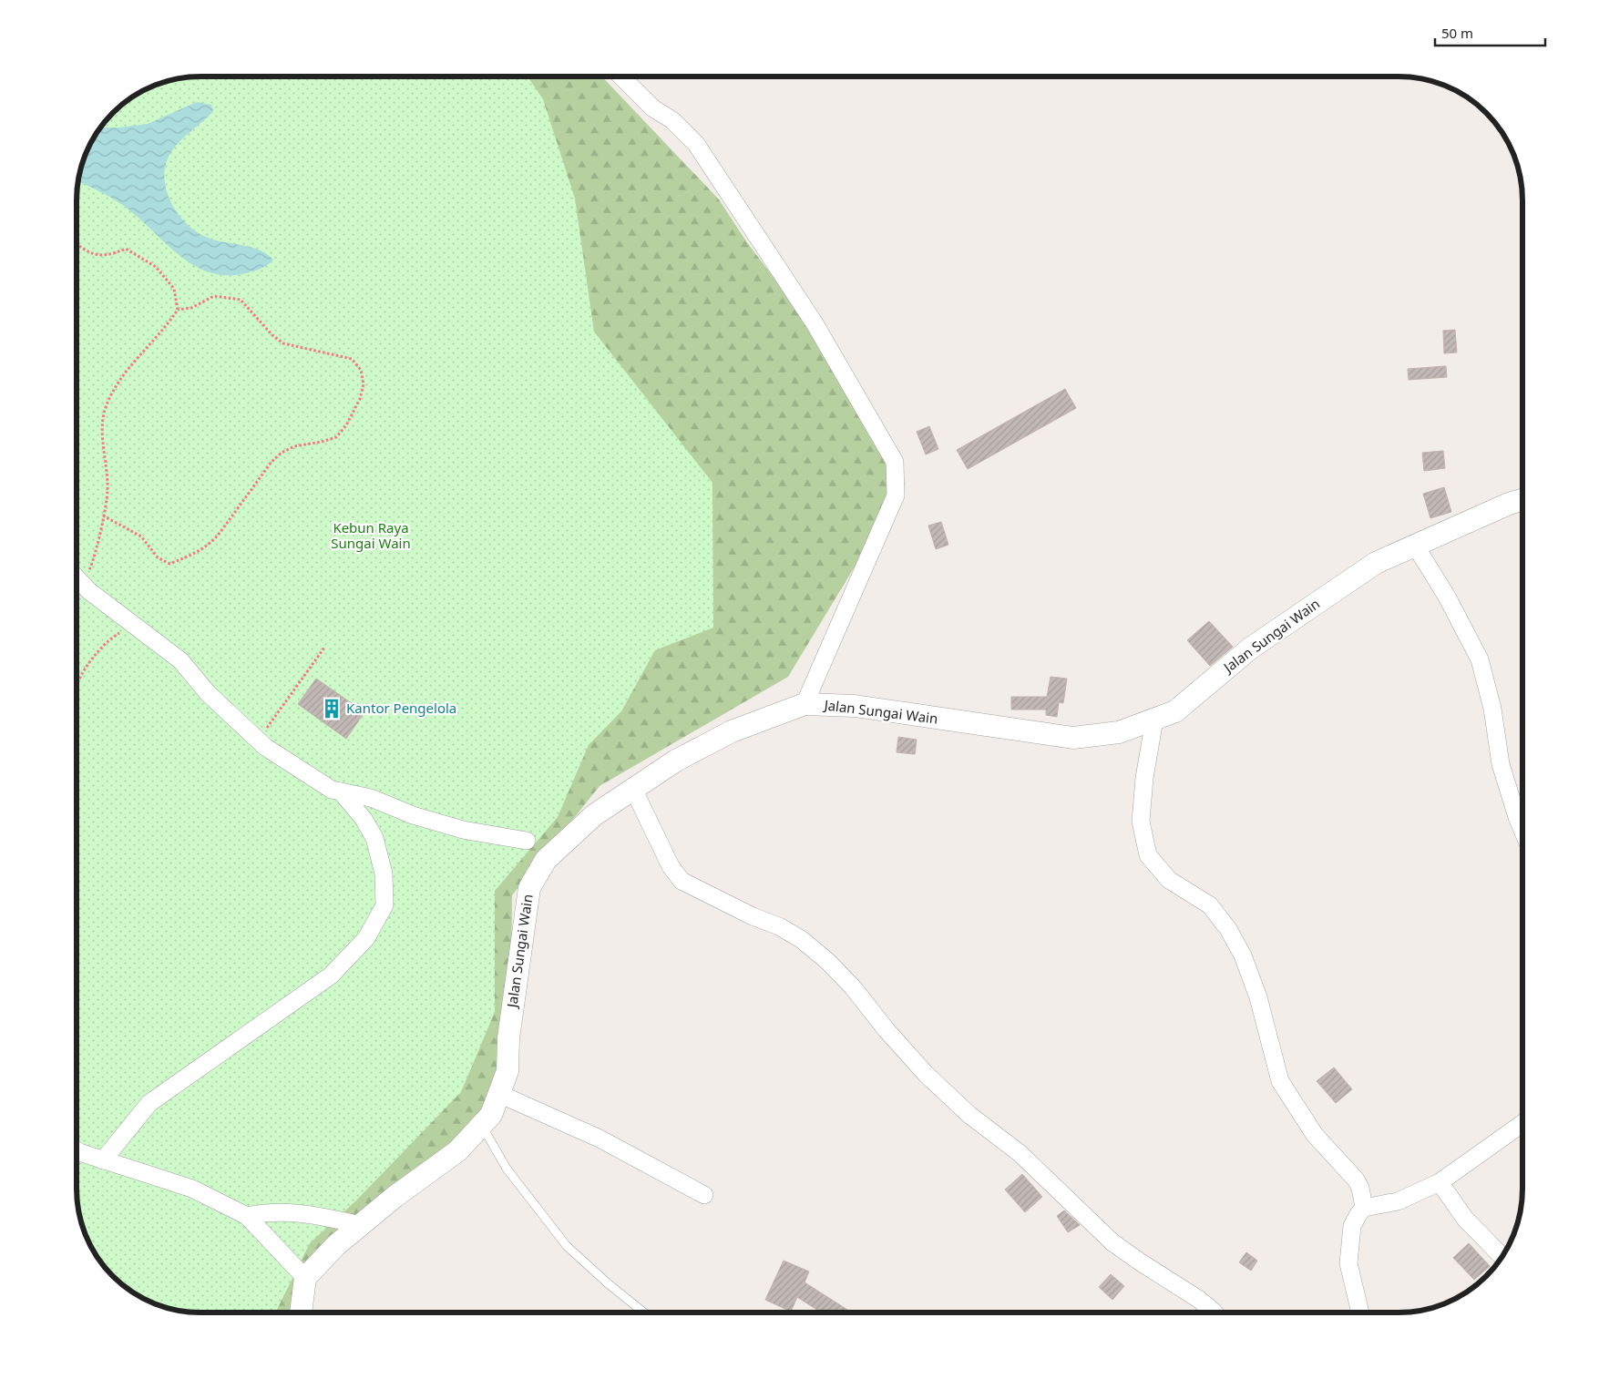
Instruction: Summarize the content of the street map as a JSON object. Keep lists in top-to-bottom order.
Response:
{
  "streets": {
    "street": ["Jalan Sungai Wain"]
  },
  "parks": ["Kebun Raya Sungai Wain"],
  "places": {
    "building": ["Kantor Pengelola"]
  },
  "scale_bar": "50 m"
}
